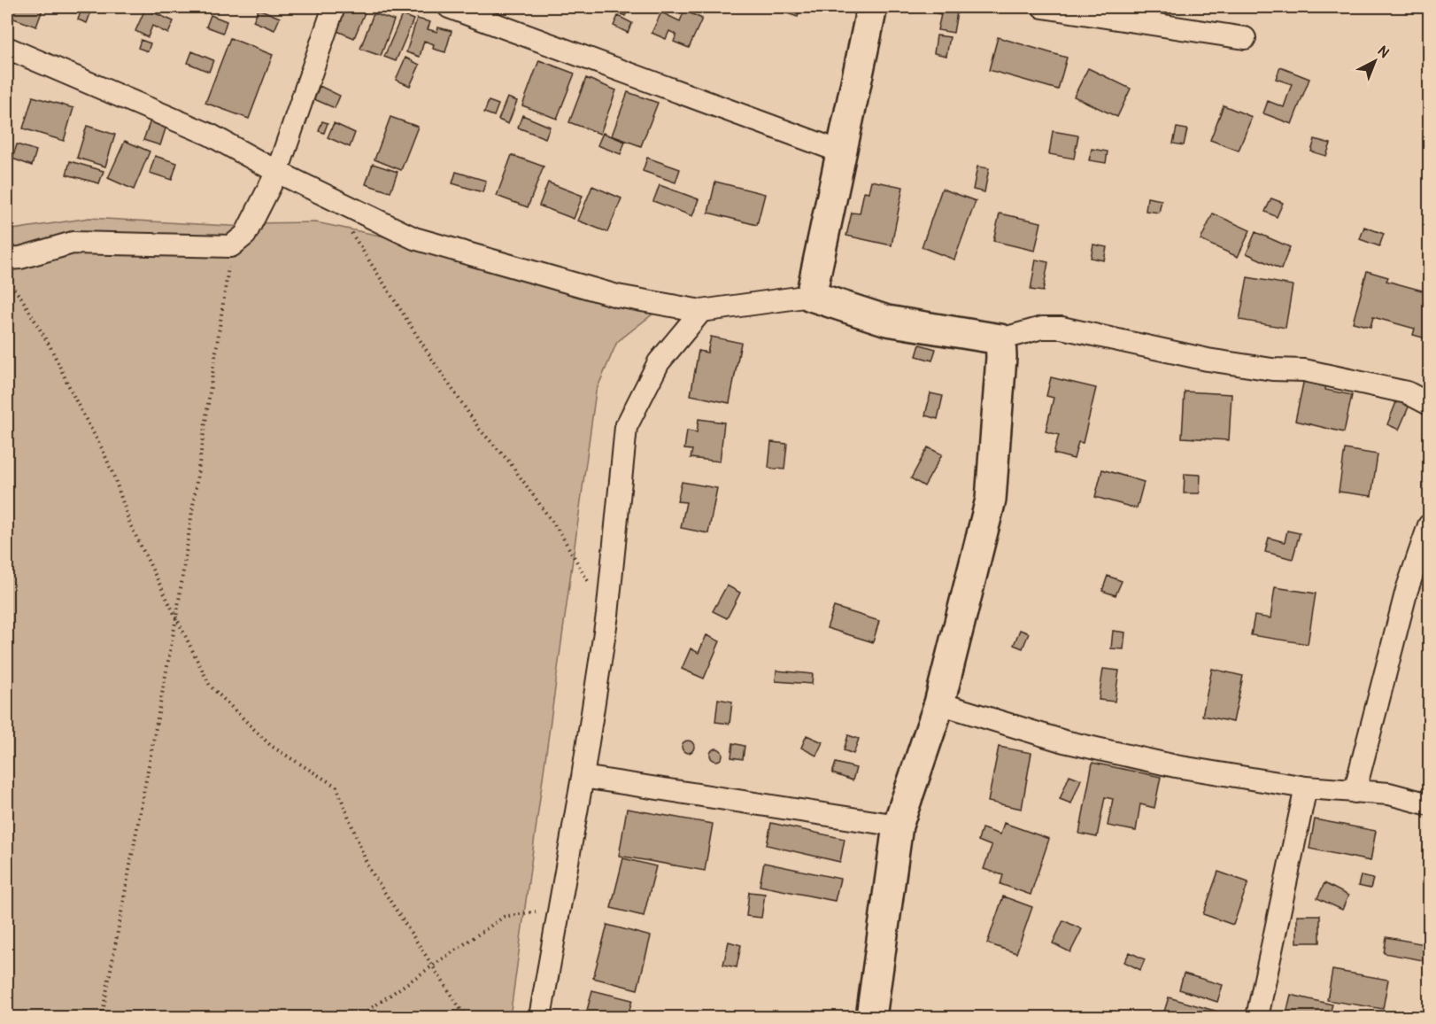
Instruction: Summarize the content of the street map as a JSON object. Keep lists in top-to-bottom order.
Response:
{
  "north": "top right"
}
